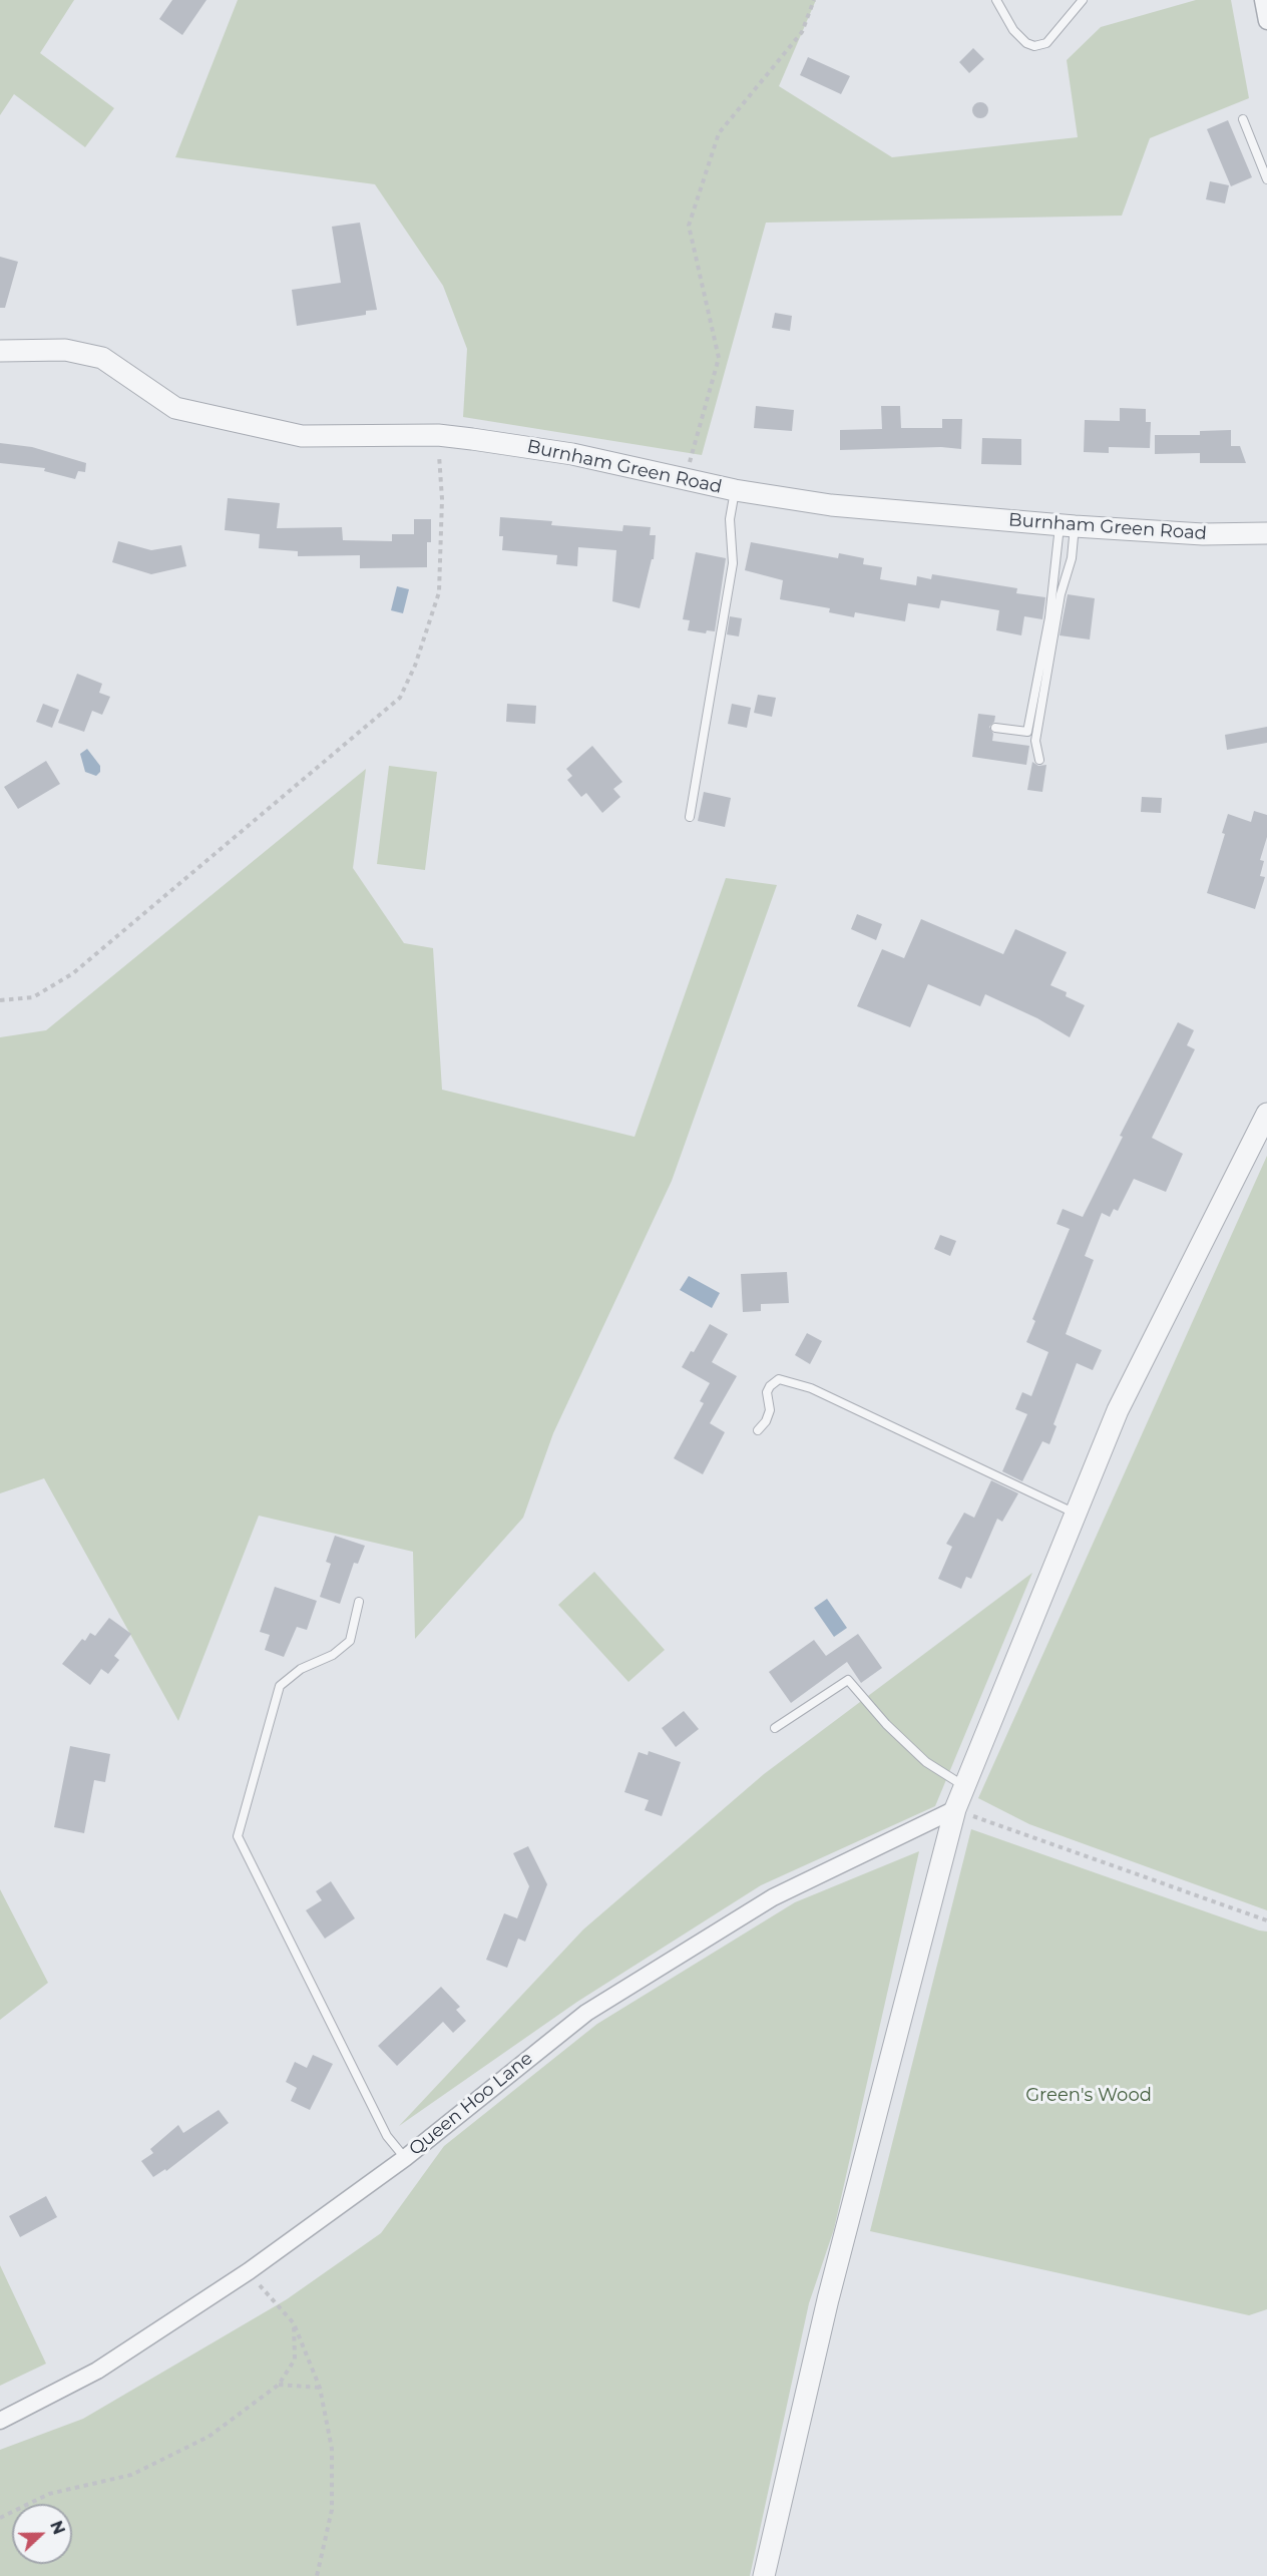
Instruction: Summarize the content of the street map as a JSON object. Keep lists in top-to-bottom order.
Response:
{
  "streets": {
    "street": ["Burnham Green Road", "Queen Hoo Lane"]
  },
  "parks": ["Green's Wood"],
  "north": "right"
}
